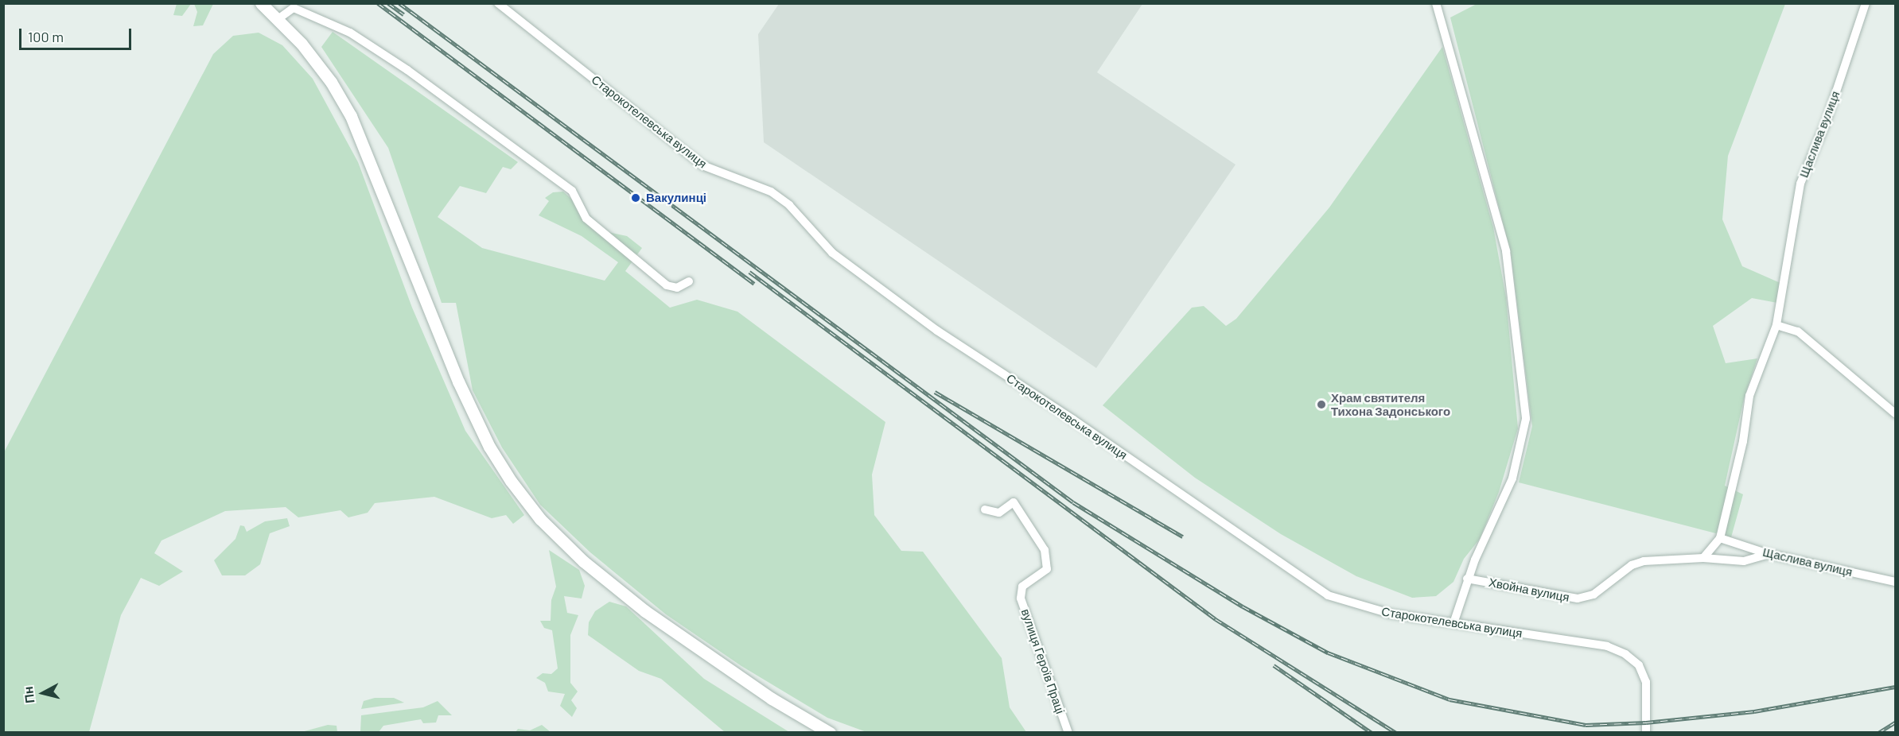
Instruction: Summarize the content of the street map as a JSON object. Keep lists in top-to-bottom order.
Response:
{
  "streets": {
    "street": [
      "Старокотелевська вулиця",
      "Щаслива вулиця",
      "Хвойна вулиця",
      "вулиця Героїв Праці"
    ]
  },
  "crossings": [
    ["Щаслива вулиця", "Хвойна вулиця"]
  ],
  "places": ["Вакулинці", "Храм святителя Тихона Задонського"],
  "scale_bar": "100 m",
  "north": "left"
}
